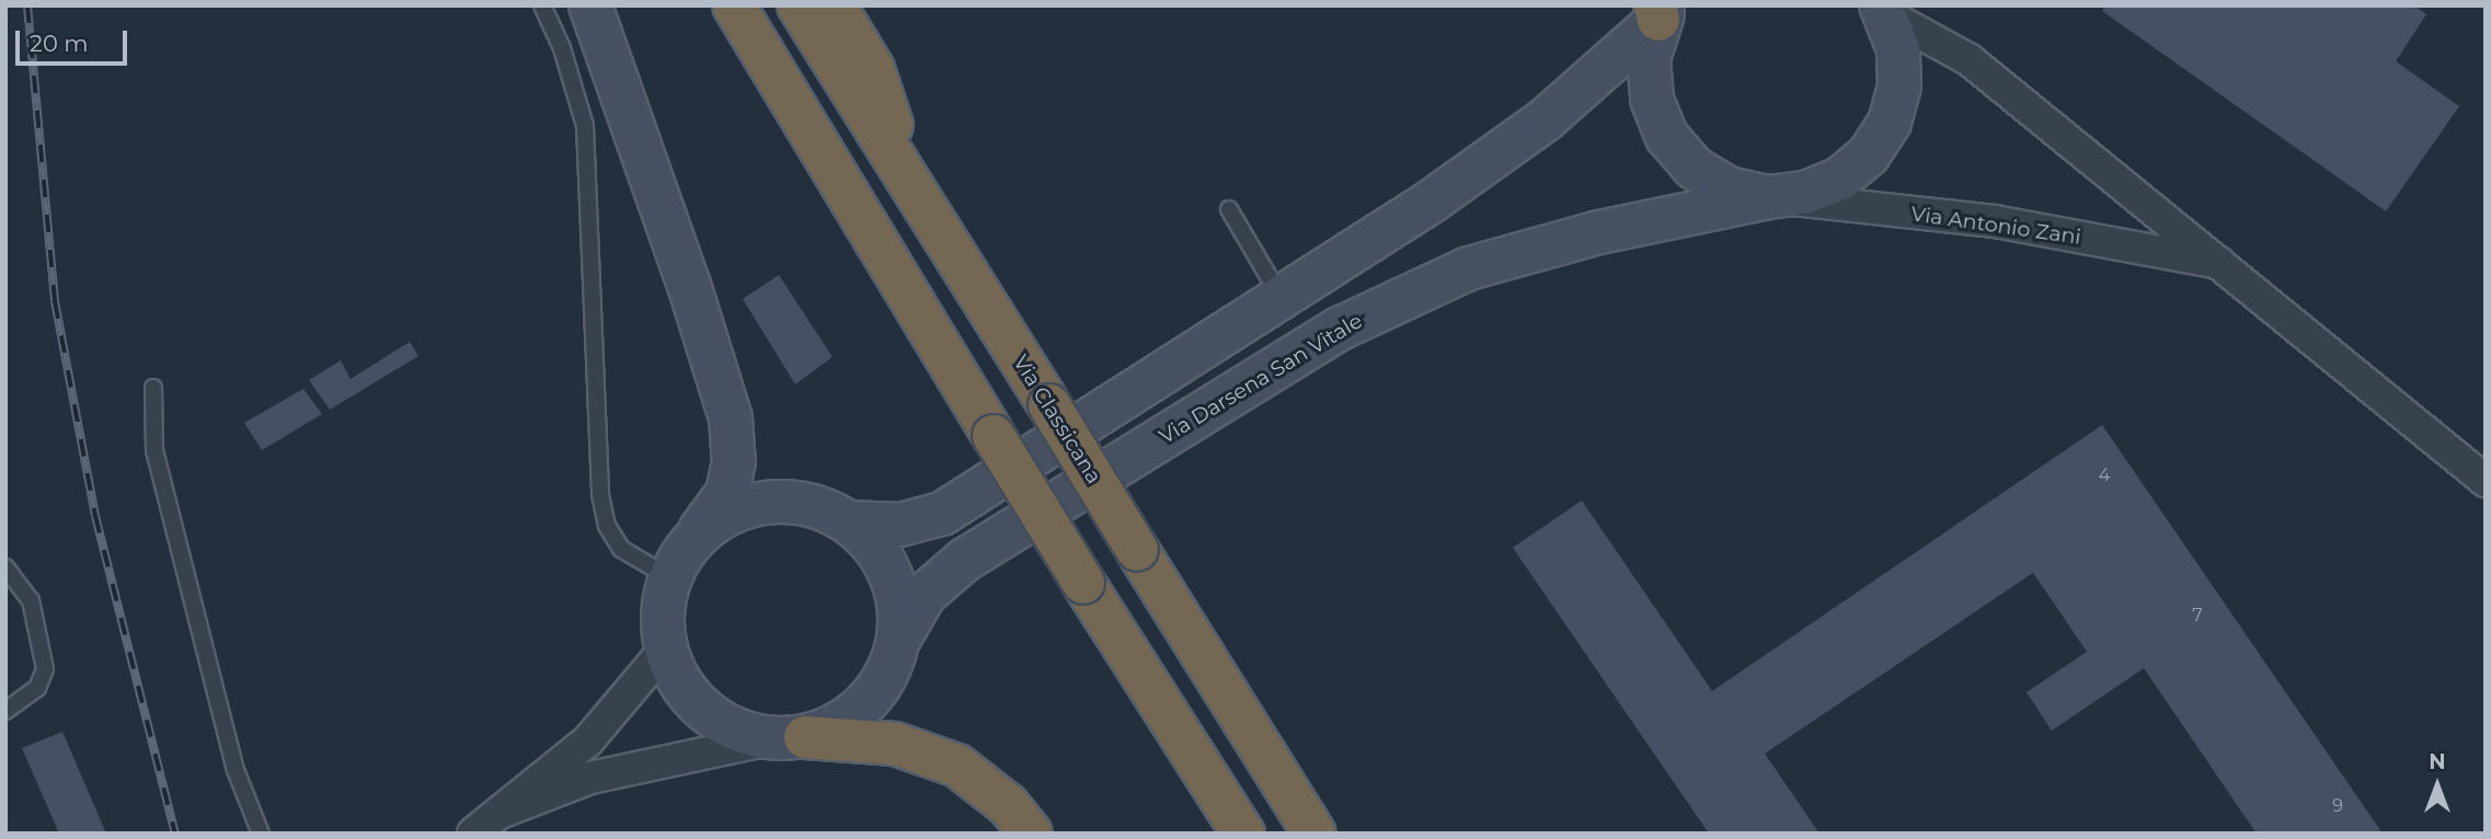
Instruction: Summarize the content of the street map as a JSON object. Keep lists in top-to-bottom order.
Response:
{
  "streets": {
    "highway": ["Via Classicana"],
    "street": ["Via Antonio Zani", "Via Darsena San Vitale"]
  },
  "crossings": [
    ["Via Antonio Zani", "Via Darsena San Vitale"]
  ],
  "house_numbers": ["4", "7", "9"],
  "scale_bar": "20 m",
  "north": "top"
}
